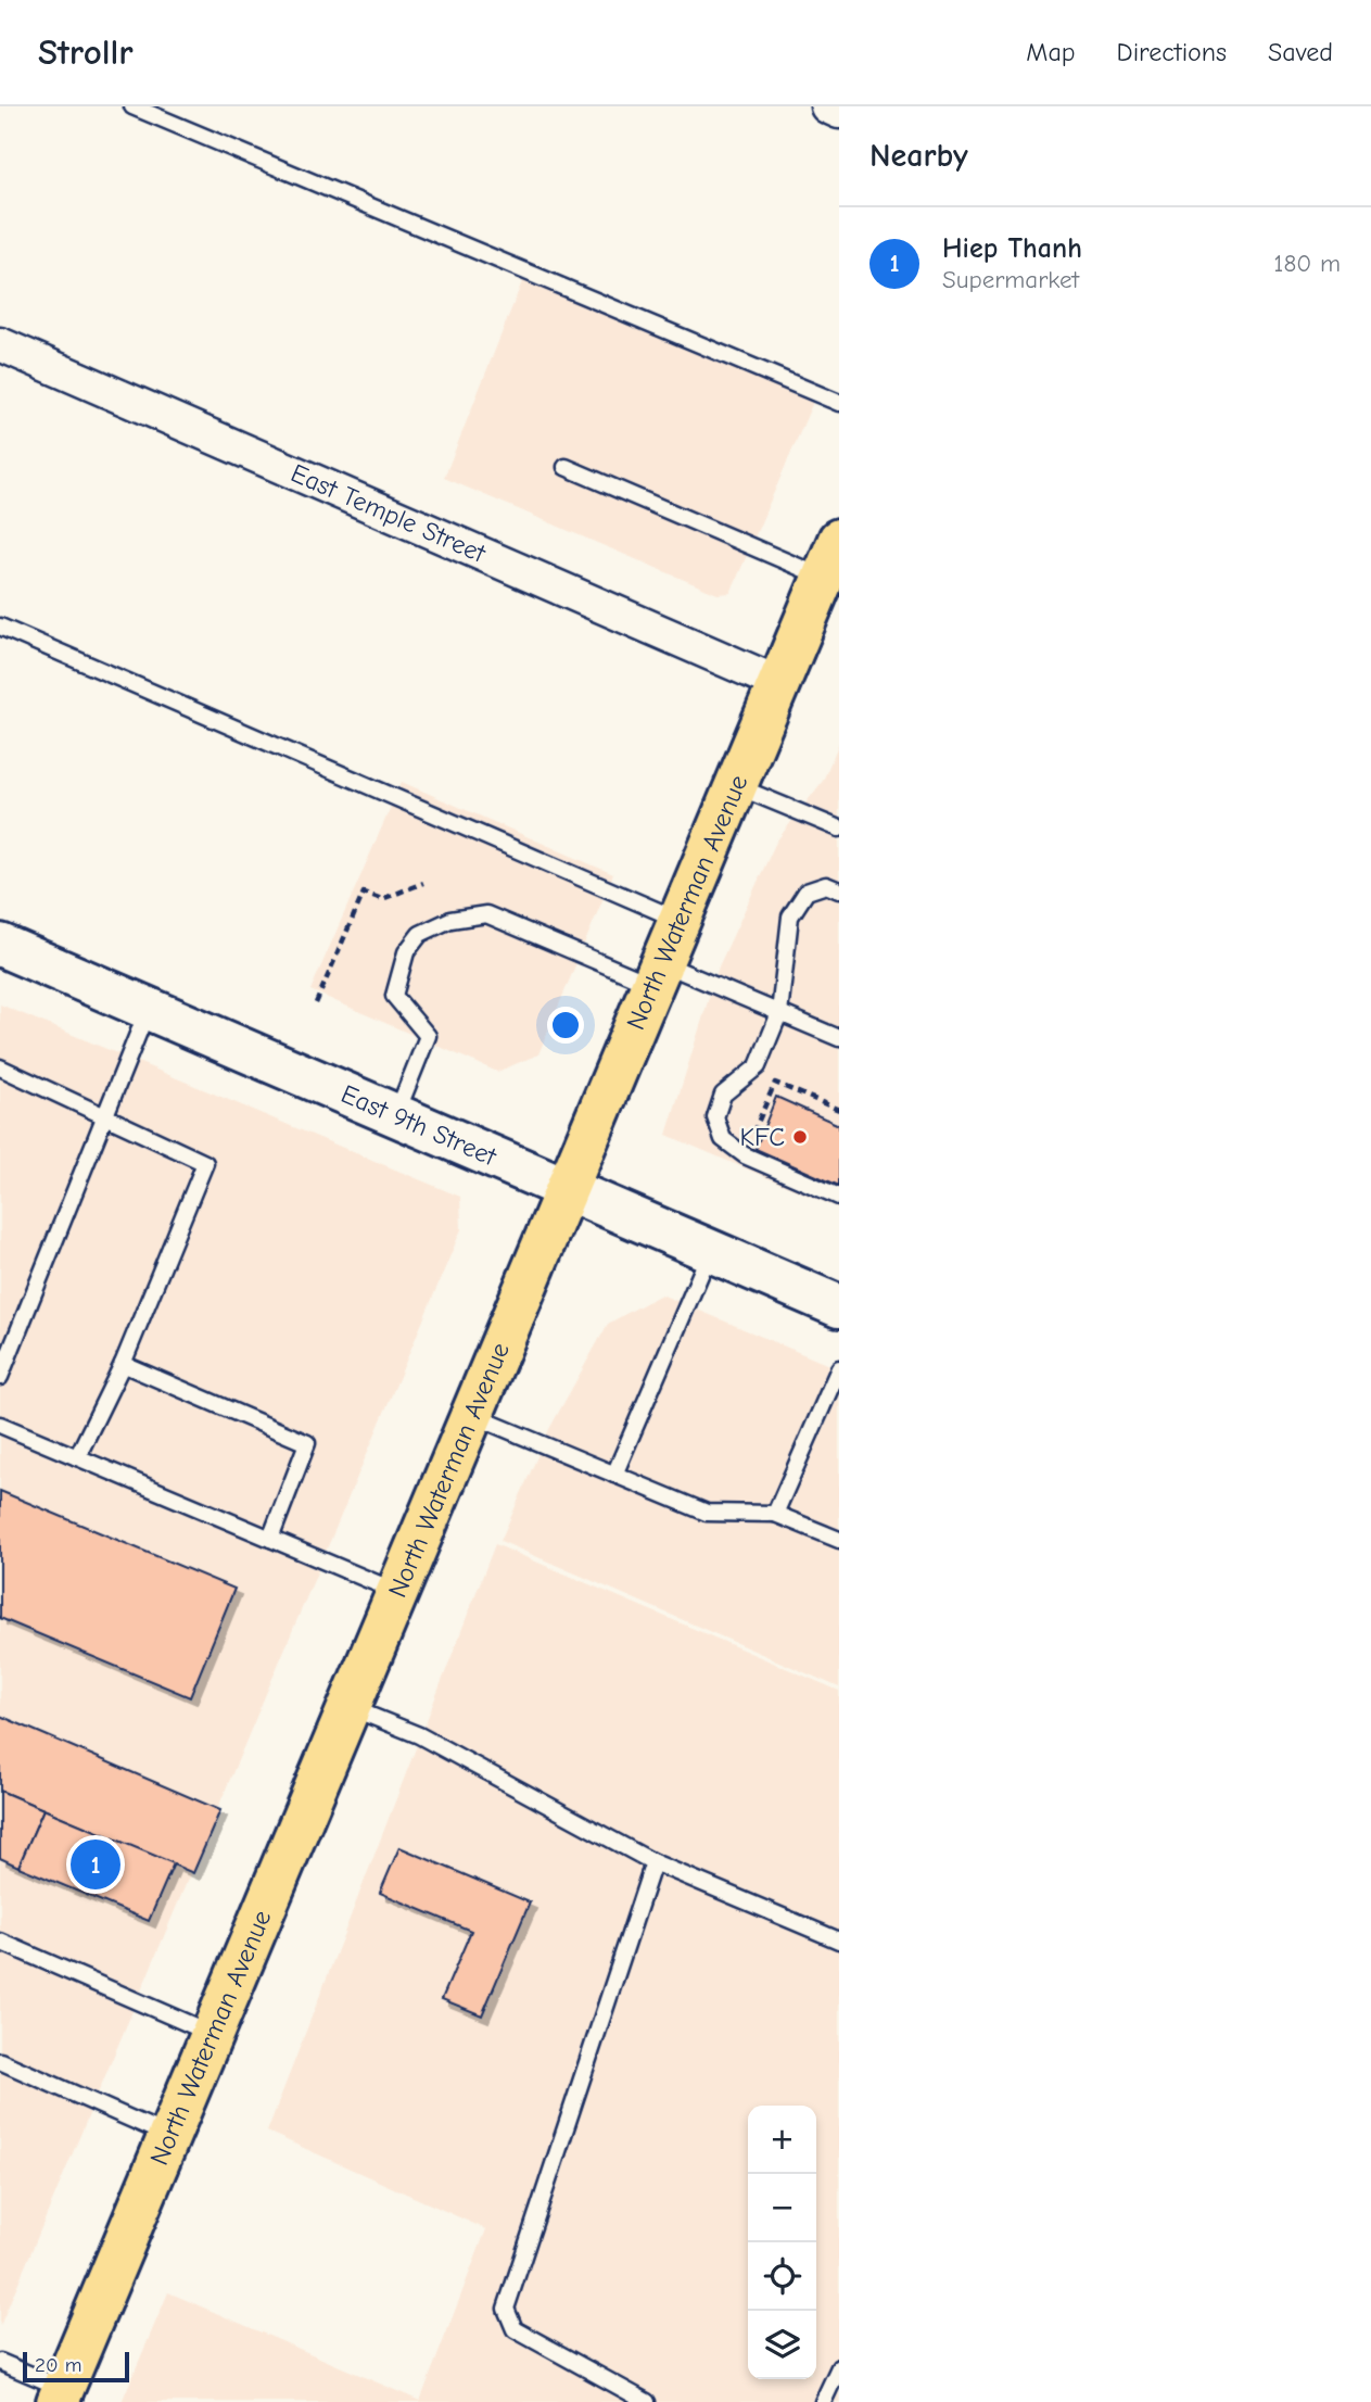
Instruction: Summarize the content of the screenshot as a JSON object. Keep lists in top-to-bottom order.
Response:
{
  "streets": {
    "main road": ["North Waterman Avenue"],
    "street": ["East Temple Street", "East 9th Street"]
  },
  "crossings": [
    ["East Temple Street", "North Waterman Avenue"],
    ["North Waterman Avenue", "East 9th Street"]
  ],
  "places": ["KFC"],
  "scale_bar": "20 m",
  "page": {
    "header": "Strollr",
    "nav": ["Map", "Directions", "Saved"],
    "heading": "Nearby",
    "list": [
      {
        "mark": "1",
        "name": "Hiep Thanh",
        "note": "Supermarket",
        "value": "180 m"
      }
    ],
    "pins": "1",
    "map_buttons": ["+", "−"],
    "scale": "20 m"
  }
}
